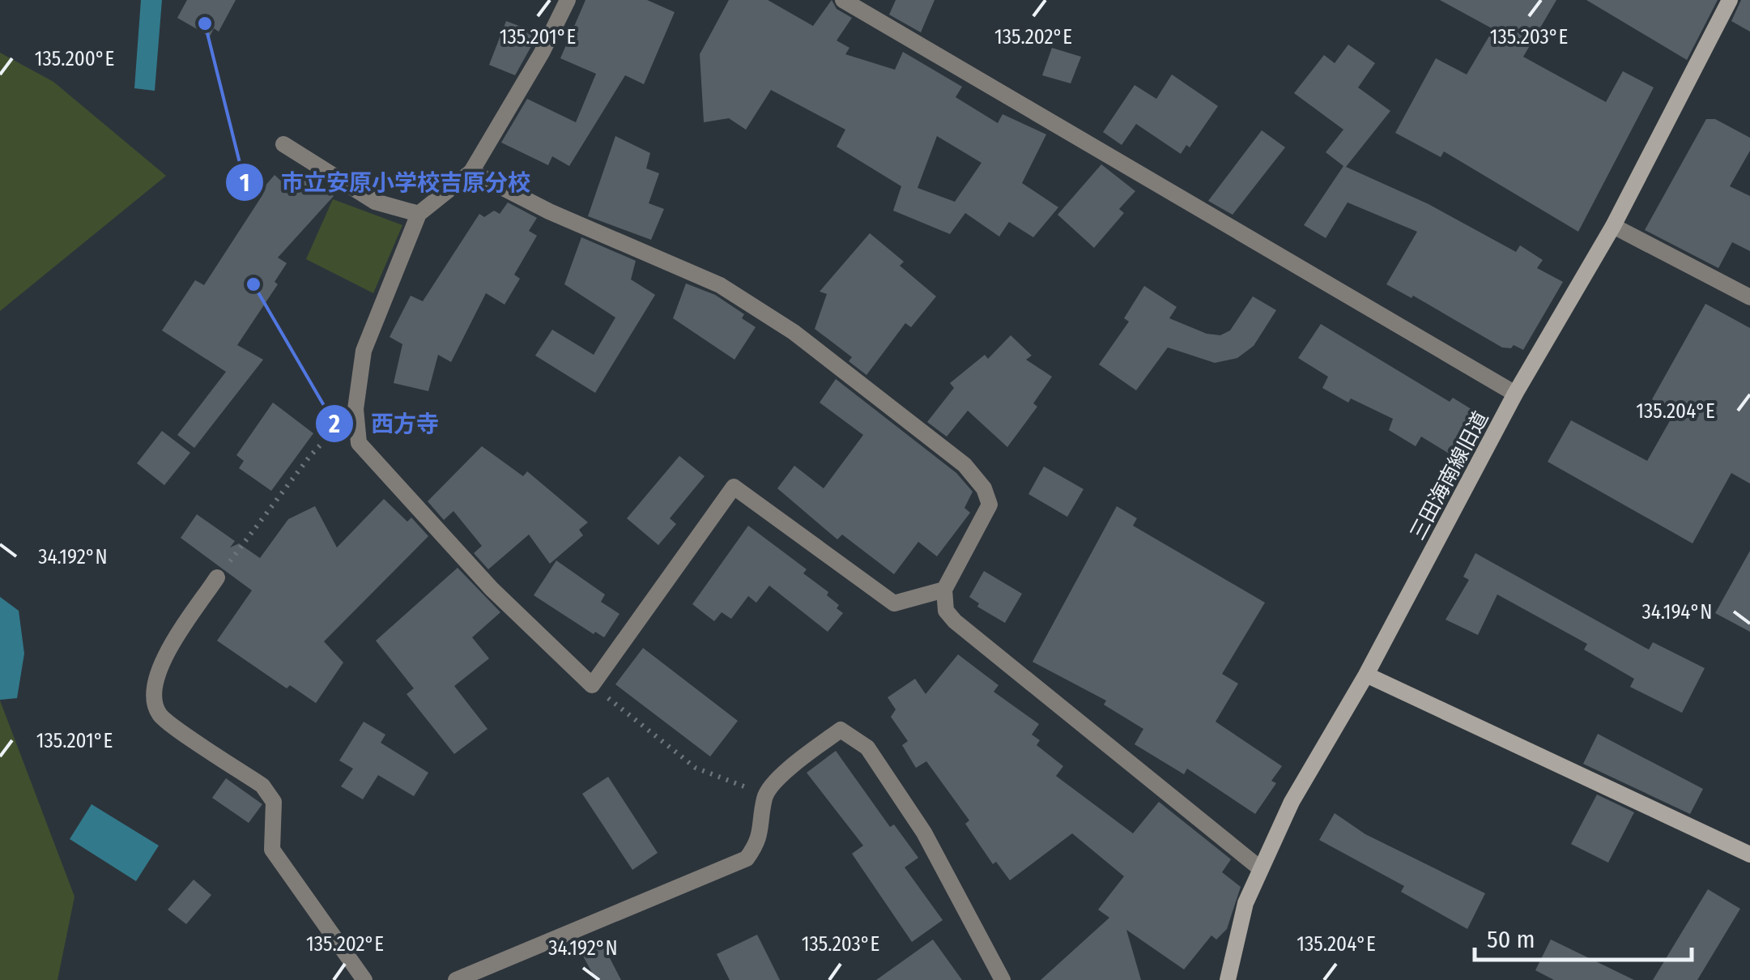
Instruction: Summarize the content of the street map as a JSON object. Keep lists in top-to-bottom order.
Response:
{
  "streets": {
    "street": ["三田海南線旧道"]
  },
  "places": ["市立安原小学校吉原分校", "西方寺"],
  "scale_bar": "50 m",
  "coordinates": [
    "135.201°E",
    "135.202°E",
    "135.203°E",
    "135.200°E",
    "135.204°E",
    "34.192°N",
    "34.194°N"
  ]
}
